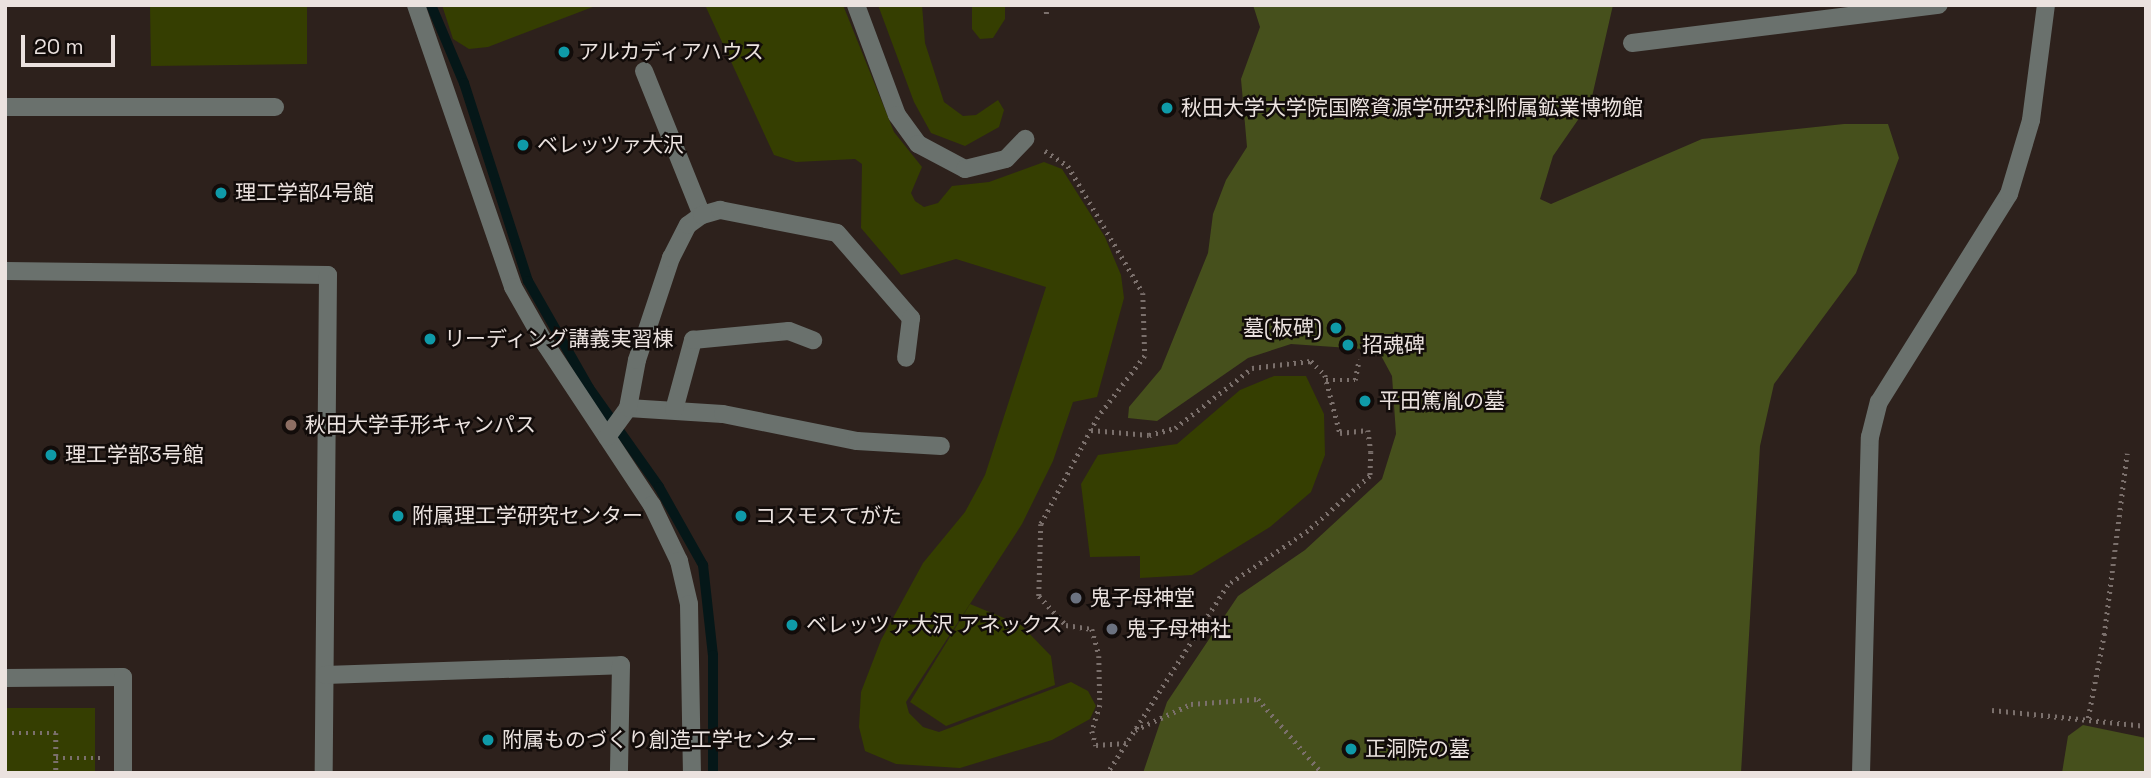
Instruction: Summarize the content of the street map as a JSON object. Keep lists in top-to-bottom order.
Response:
{
  "places": [
    "アルカディアハウス",
    "秋田大学大学院国際資源学研究科附属鉱業博物館",
    "ベレッツァ大沢",
    "理工学部4号館",
    "墓(板碑)",
    "リーディング講義実習棟",
    "招魂碑",
    "平田篤胤の墓",
    "秋田大学手形キャンパス",
    "理工学部3号館",
    "附属理工学研究センター",
    "コスモスてがた",
    "鬼子母神堂",
    "ベレッツァ大沢 アネックス",
    "鬼子母神社",
    "附属ものづくり創造工学センター",
    "正洞院の墓"
  ],
  "scale_bar": "20 m"
}
